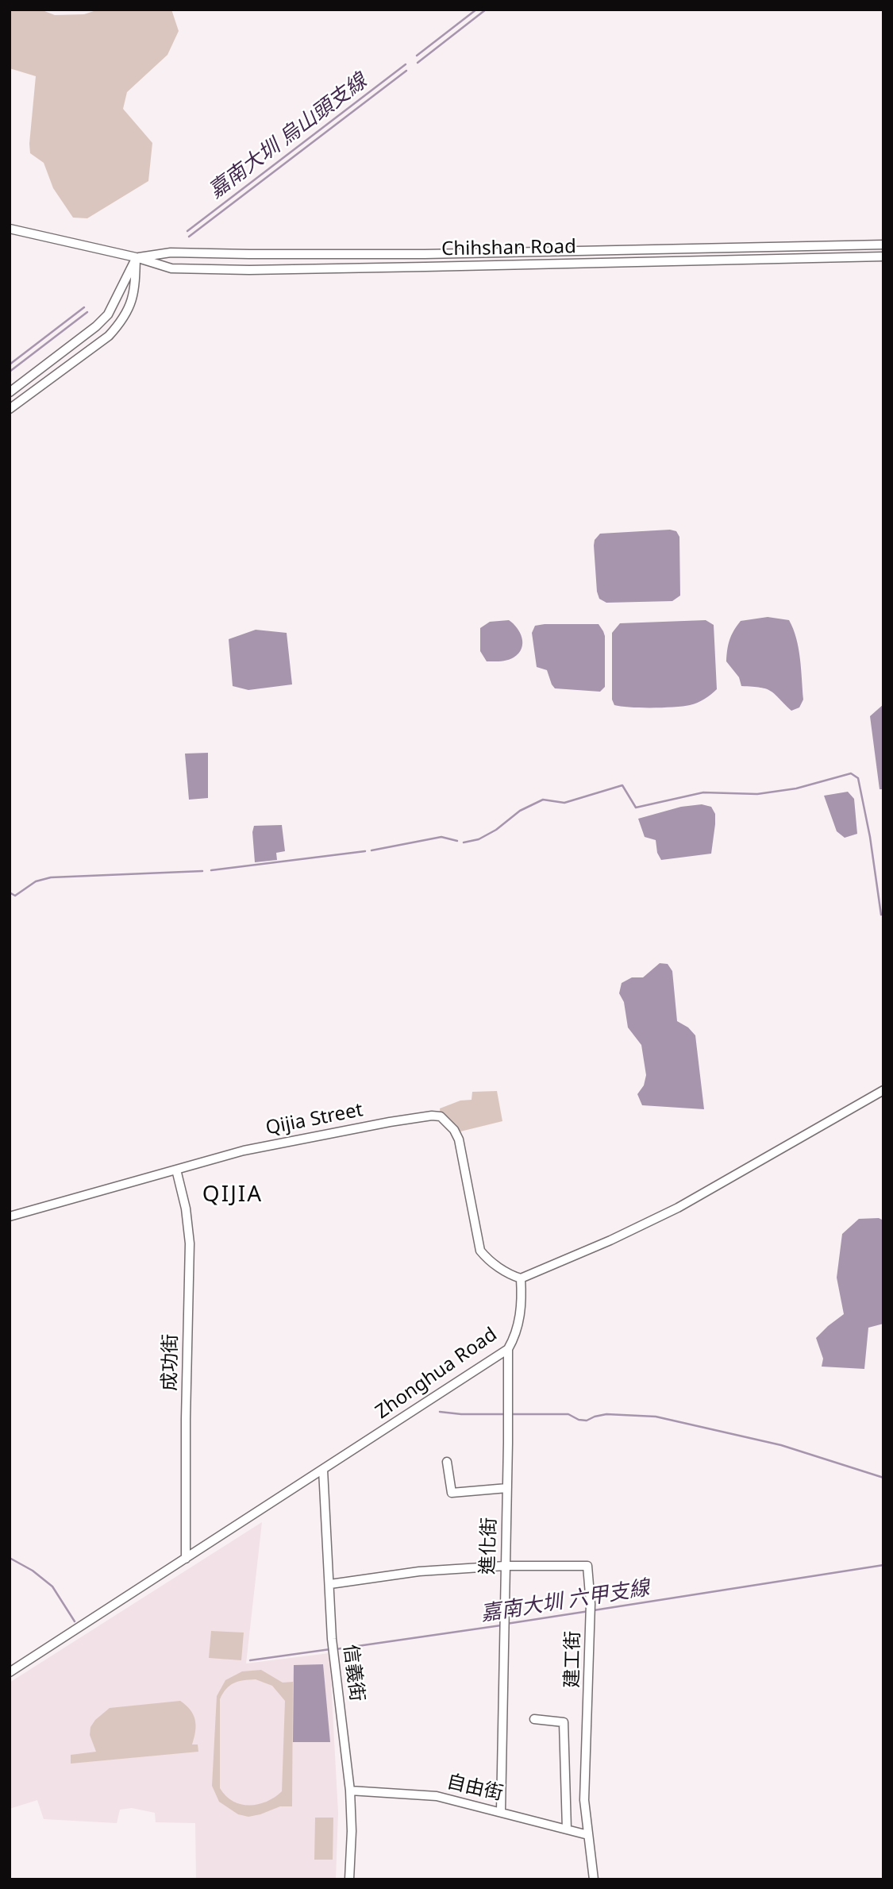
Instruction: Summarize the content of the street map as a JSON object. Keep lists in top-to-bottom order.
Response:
{
  "streets": {
    "street": [
      "Chihshan Road",
      "Qijia Street",
      "成功街",
      "Zhonghua Road",
      "進化街",
      "建工街",
      "信義街",
      "自由街"
    ]
  },
  "crossings": [
    ["Qijia Street", "成功街"],
    ["Qijia Street", "Zhonghua Road"],
    ["成功街", "Zhonghua Road"],
    ["Zhonghua Road", "進化街"],
    ["Zhonghua Road", "信義街"],
    ["進化街", "建工街"],
    ["進化街", "自由街"],
    ["建工街", "信義街"],
    ["建工街", "自由街"],
    ["信義街", "自由街"]
  ],
  "districts": ["QIJIA"],
  "water": ["嘉南大圳 烏山頭支線", "嘉南大圳 六甲支線"]
}
